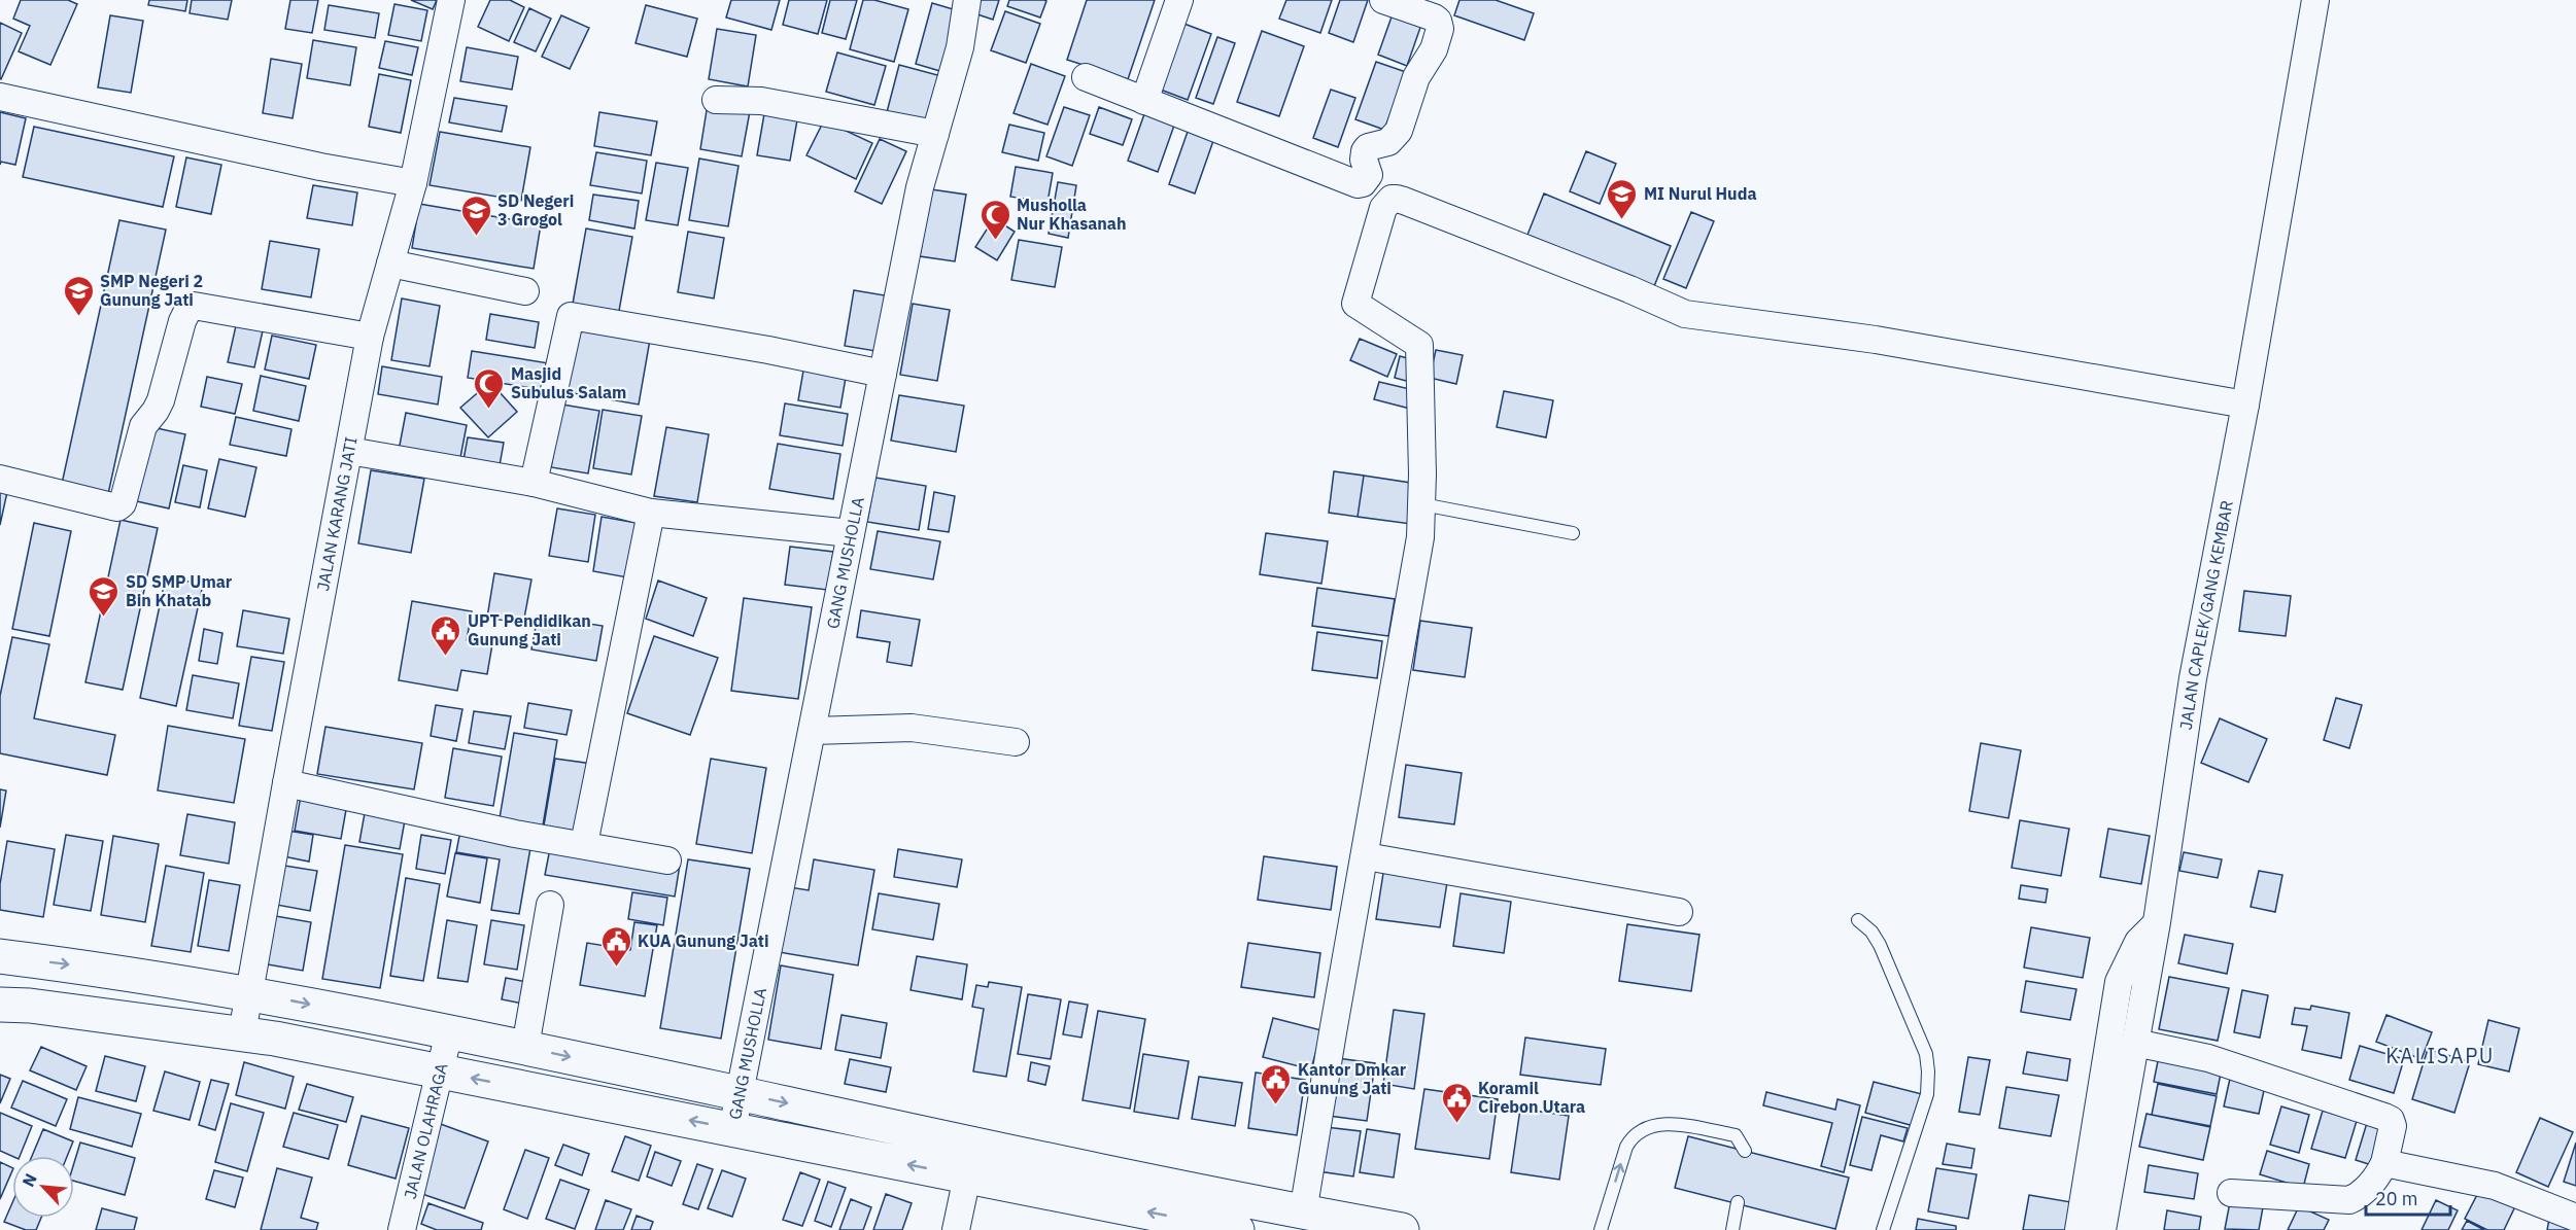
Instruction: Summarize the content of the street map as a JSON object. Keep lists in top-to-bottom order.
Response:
{
  "streets": {
    "street": [
      "JALAN KARANG JATI",
      "GANG MUSHOLLA",
      "JALAN CAPLEK/GANG KEMBAR",
      "JALAN OLAHRAGA"
    ]
  },
  "districts": ["KALISAPU"],
  "places": {
    "school or university": [
      "MI Nurul Huda",
      "SD Negeri 3 Grogol",
      "SMP Negeri 2 Gunung Jati",
      "SD SMP Umar Bin Khatab"
    ],
    "mosque": ["Musholla Nur Khasanah", "Masjid Subulus Salam"],
    "public building": [
      "UPT Pendidikan Gunung Jati",
      "KUA Gunung Jati",
      "Kantor Dmkar Gunung Jati",
      "Koramil Cirebon Utara"
    ]
  },
  "scale_bar": "20 m",
  "north": "top left"
}
